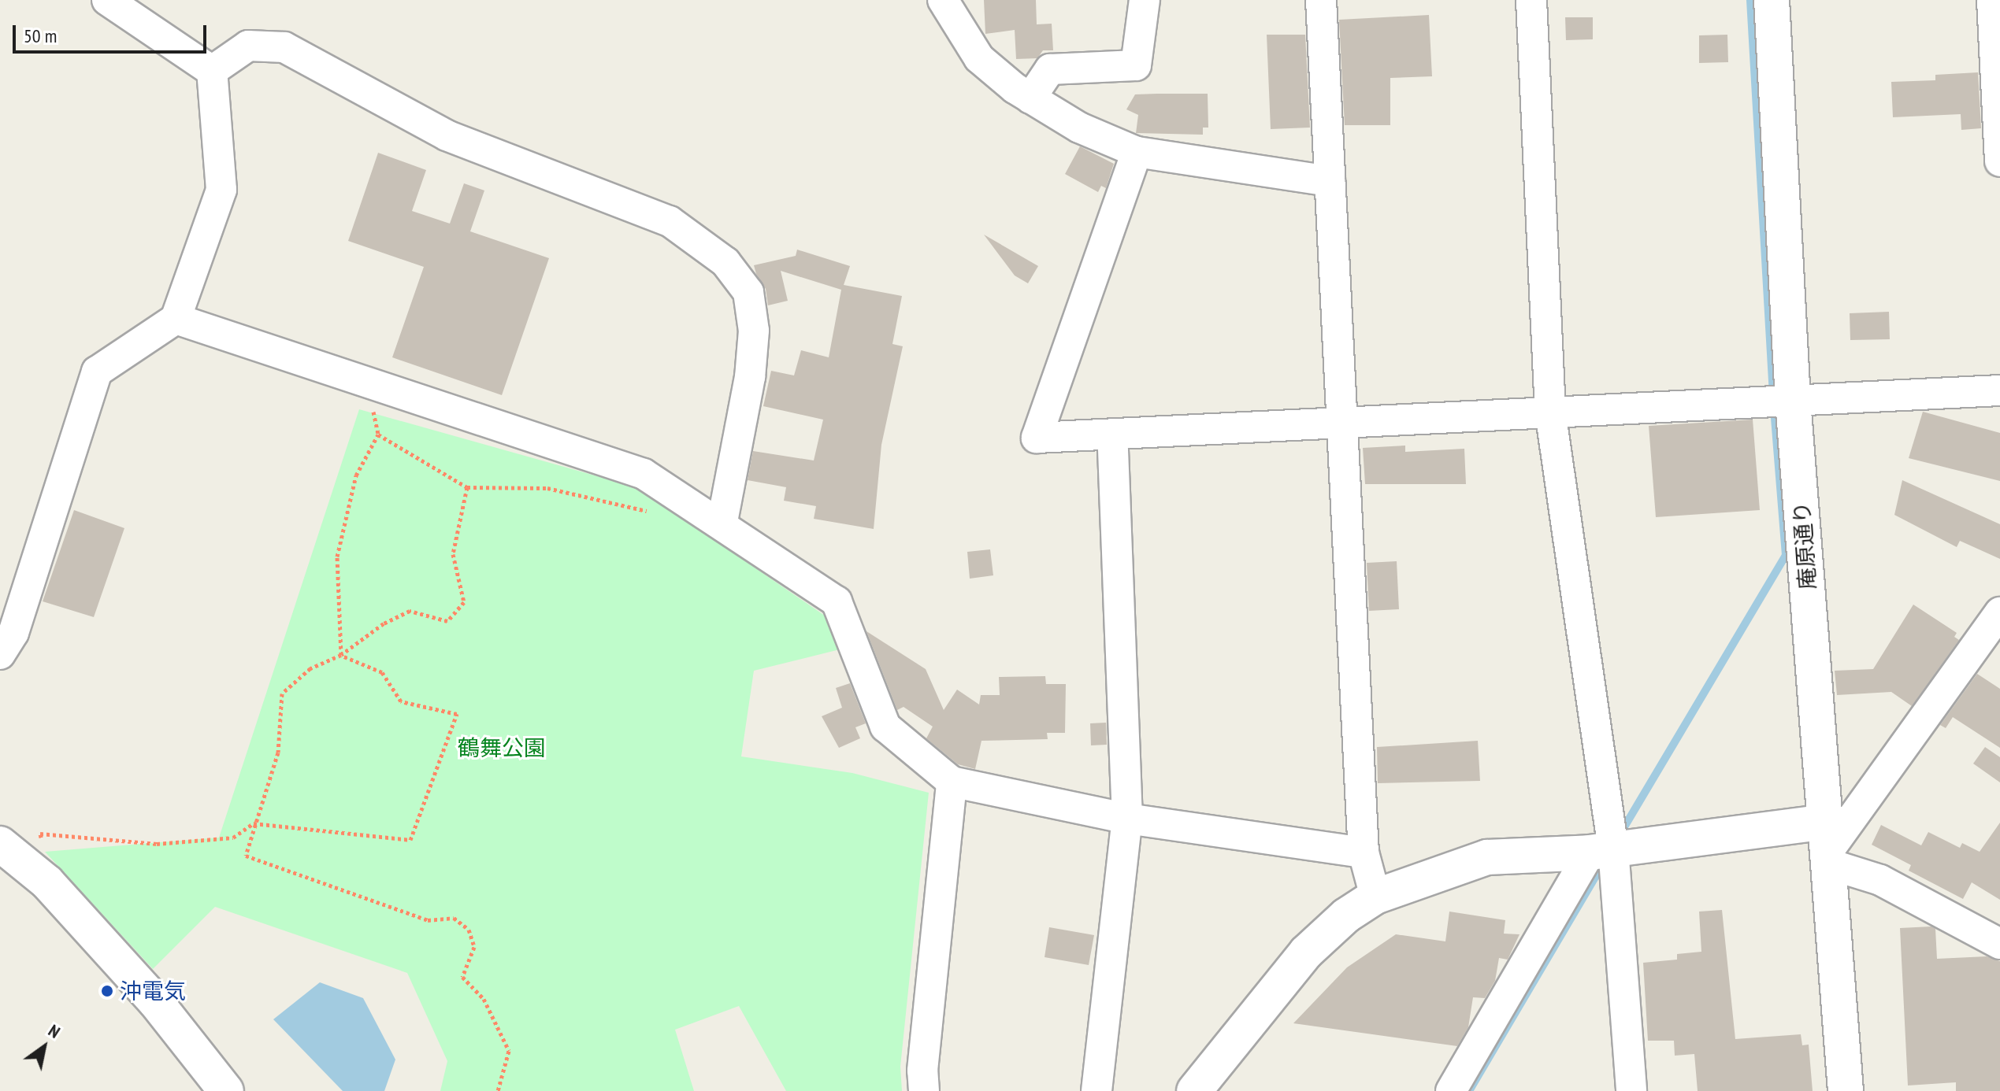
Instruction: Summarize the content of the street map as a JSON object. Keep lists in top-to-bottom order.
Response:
{
  "streets": {
    "street": ["庵原通り"]
  },
  "parks": ["鶴舞公園"],
  "places": ["沖電気"],
  "scale_bar": "50 m",
  "north": "top right"
}
